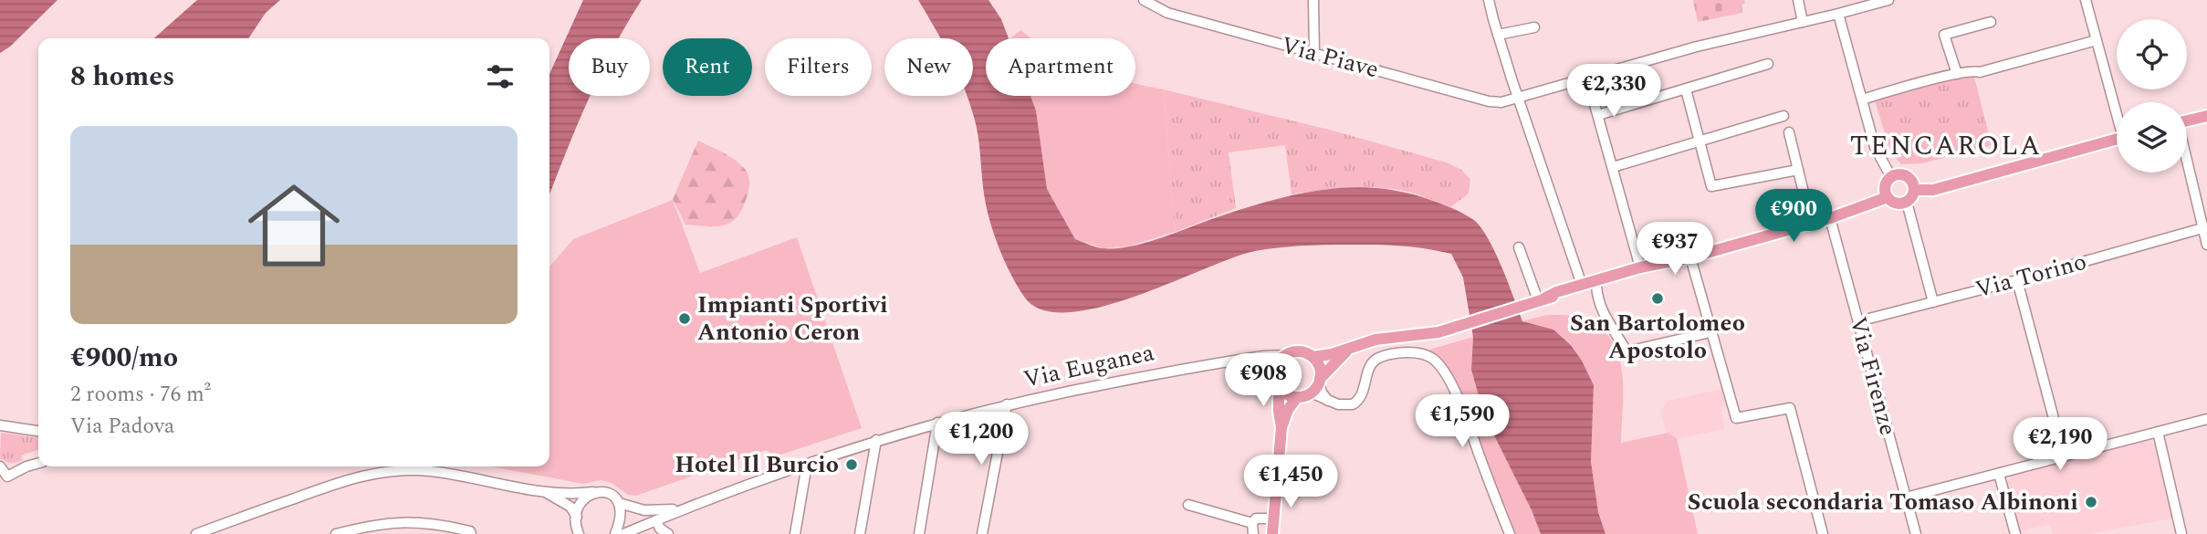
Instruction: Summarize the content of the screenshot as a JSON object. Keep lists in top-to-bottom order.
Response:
{
  "streets": {
    "main road": ["Via Euganea"],
    "street": ["Via Piave", "Via Torino", "Via Firenze"]
  },
  "crossings": [
    ["Via Torino", "Via Firenze"]
  ],
  "districts": ["TENCAROLA"],
  "places": [
    "San Bartolomeo Apostolo",
    "Impianti Sportivi Antonio Ceron",
    "Hotel Il Burcio",
    "Scuola secondaria Tomaso Albinoni"
  ],
  "page": {
    "chip": [
      "Buy",
      "Rent",
      "Filters",
      "New",
      "Apartment"
    ],
    "heading": "8 homes",
    "price": [
      "€2,330",
      "€900",
      "€937",
      "€908",
      "€1,590",
      "€1,200",
      "€2,190",
      "€1,450"
    ],
    "list": [
      {
        "name": "€900/mo",
        "note": "2 rooms · 76 m² · Via Padova"
      }
    ]
  }
}
